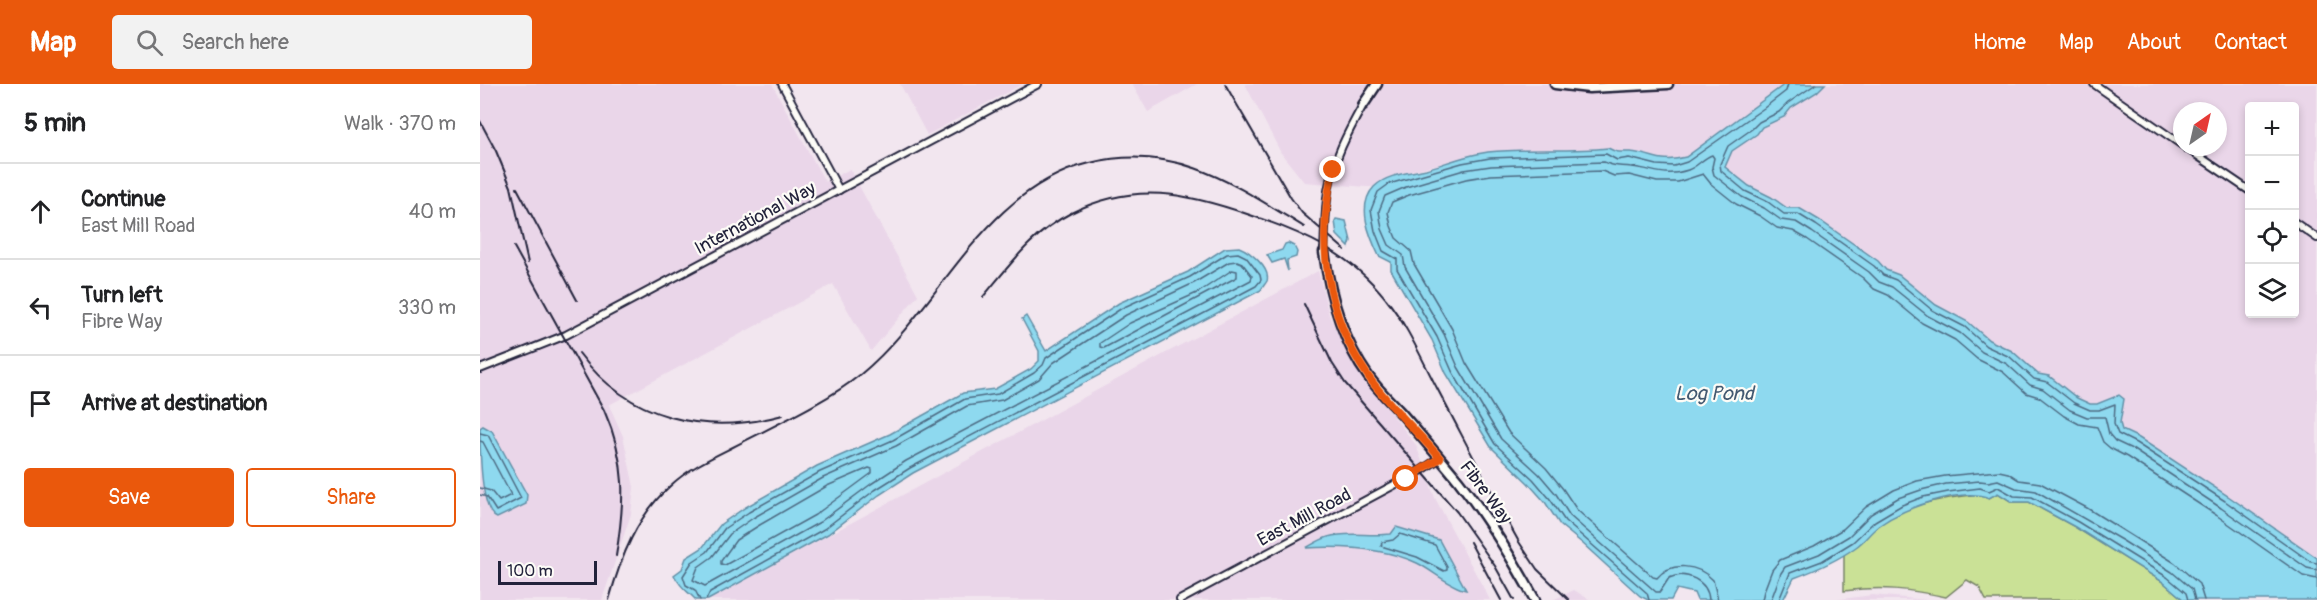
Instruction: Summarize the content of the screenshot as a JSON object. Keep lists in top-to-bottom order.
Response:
{
  "streets": {
    "street": ["International Way", "Fibre Way", "East Mill Road"]
  },
  "crossings": [
    ["Fibre Way", "East Mill Road"]
  ],
  "water": ["Log Pond"],
  "scale_bar": "100 m",
  "north": "top right",
  "page": {
    "header": "Map",
    "search": "Search here",
    "nav": [
      "Home",
      "Map",
      "About",
      "Contact"
    ],
    "heading": ["5 min", "Walk · 370 m"],
    "map_buttons": ["+", "−"],
    "list": [
      ["Continue", "East Mill Road", "40 m"],
      ["Turn left", "Fibre Way", "330 m"],
      "Arrive at destination"
    ],
    "buttons": ["Save", "Share"],
    "scale": "100 m"
  }
}
